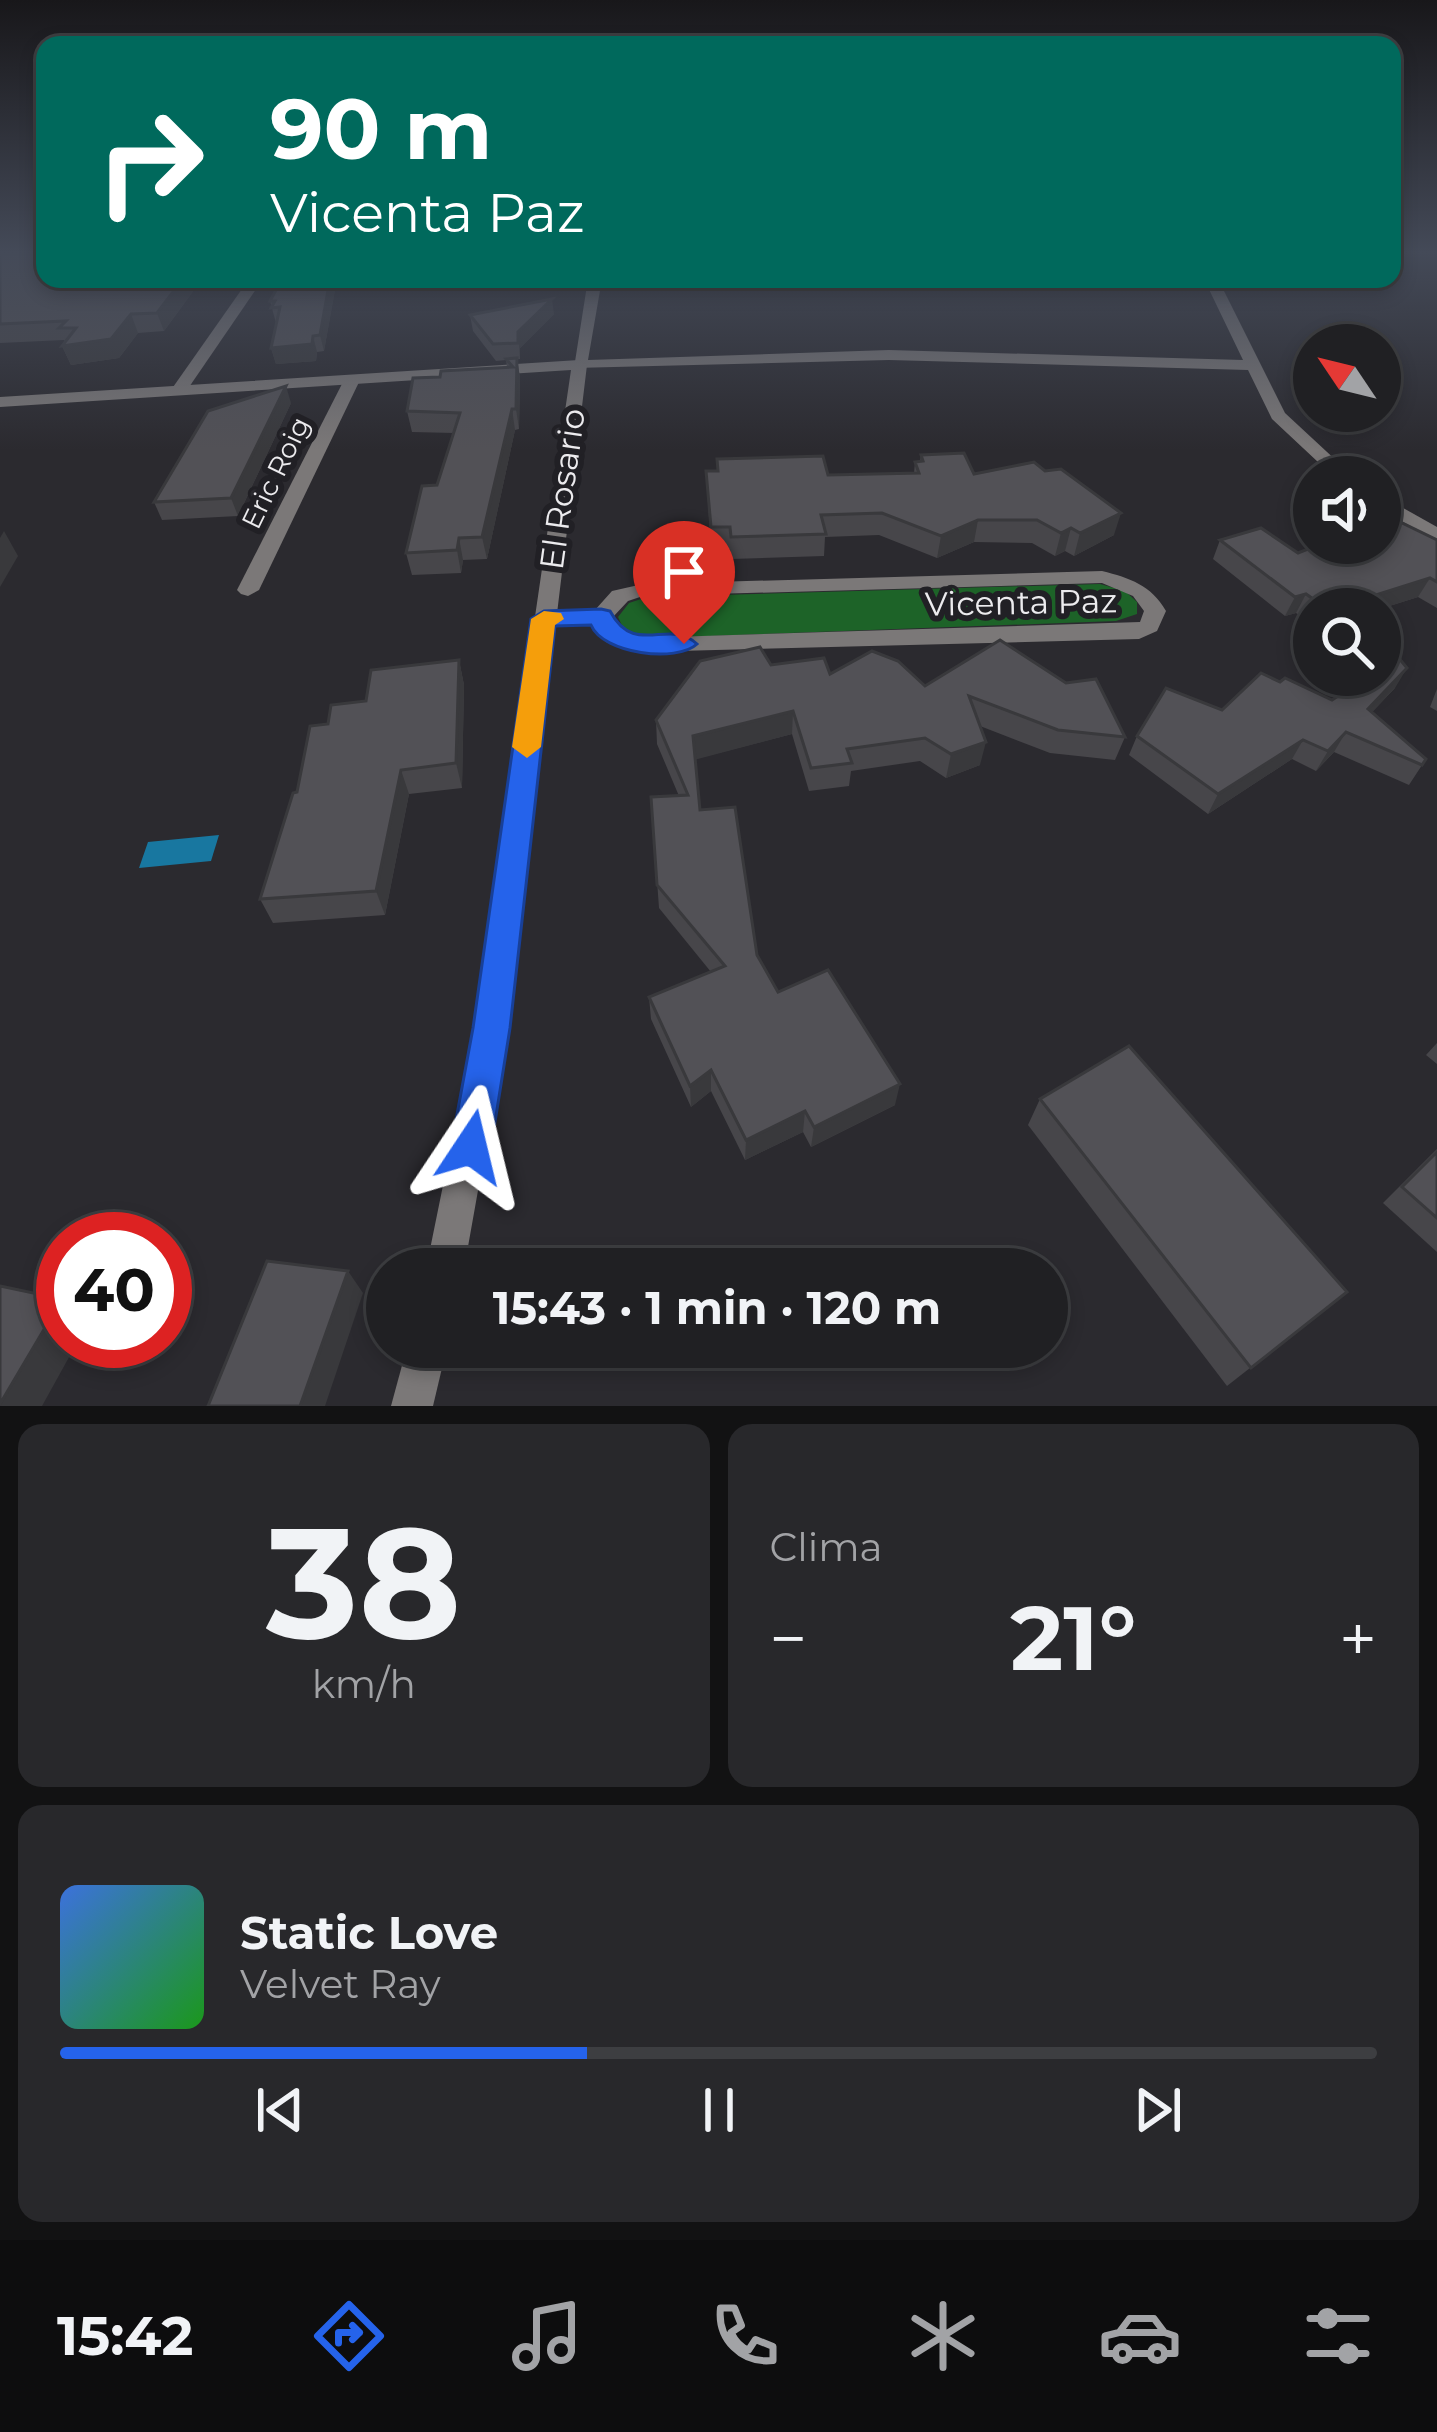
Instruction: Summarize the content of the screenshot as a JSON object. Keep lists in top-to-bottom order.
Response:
{
  "streets": {
    "street": ["Eric Roig", "El Rosario", "Vicenta Paz"]
  },
  "crossings": [
    ["El Rosario", "Vicenta Paz"]
  ],
  "north": "top left",
  "page": {
    "turn": ["90 m", "Vicenta Paz"],
    "limit": "40",
    "trip": "15:43 · 1 min · 120 m",
    "tile": [
      ["38", "km/h"],
      "Clima"
    ],
    "heat": ["−", "21°", "+"],
    "song": ["Static Love", "Velvet Ray"],
    "tabs": "15:42"
  }
}
